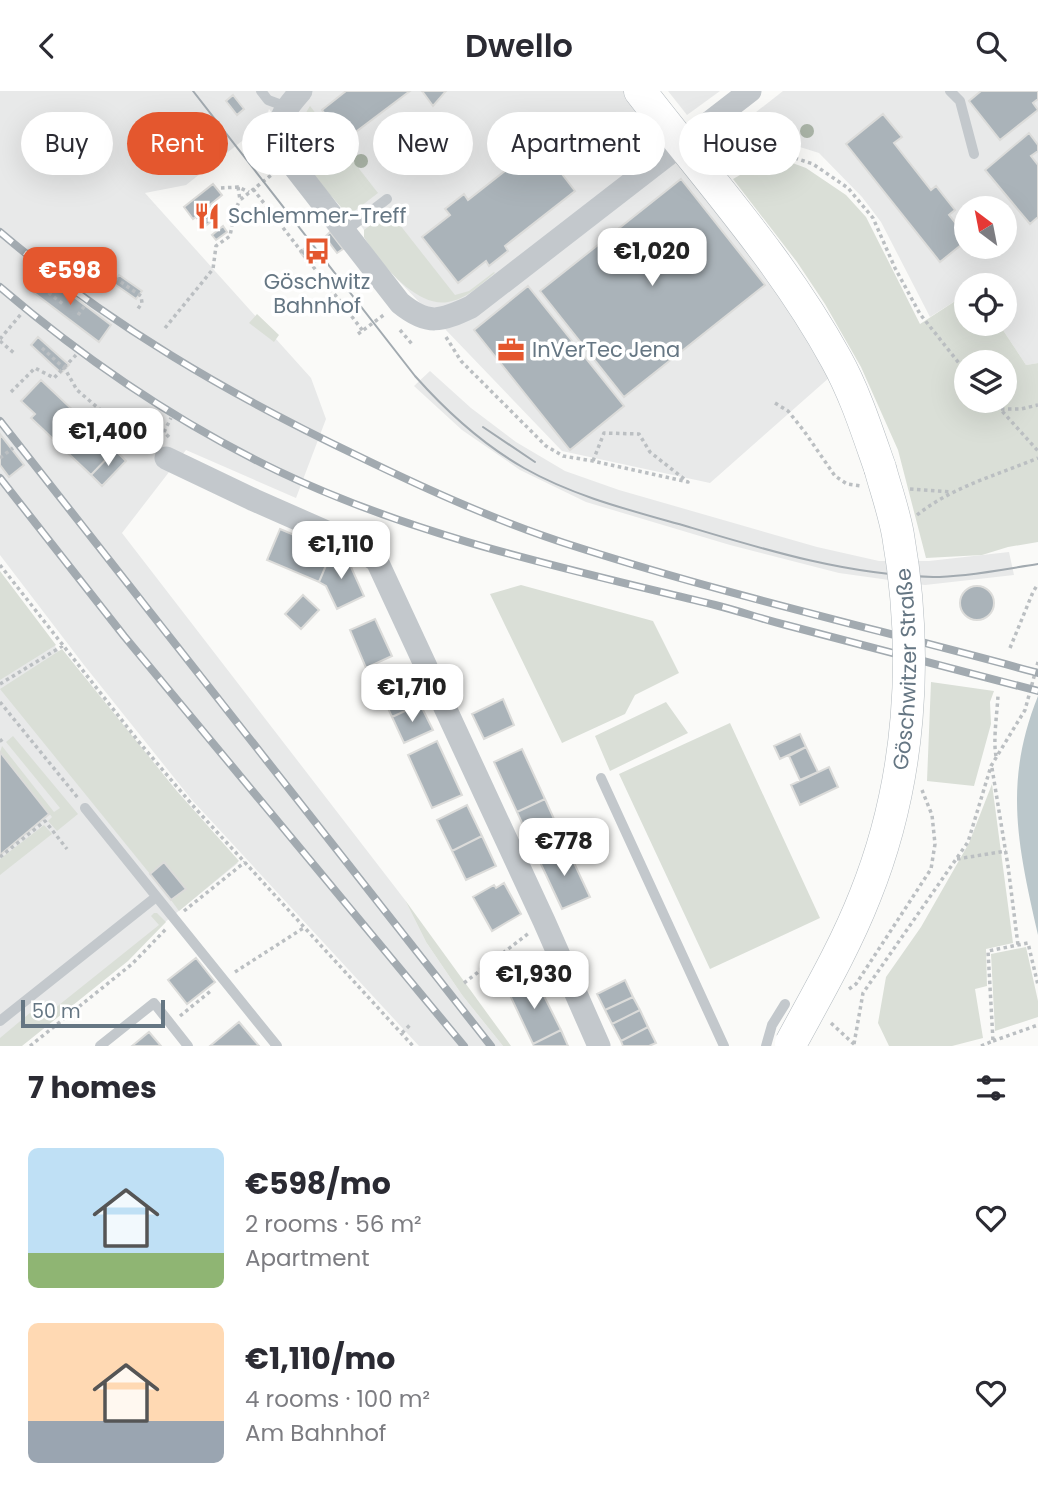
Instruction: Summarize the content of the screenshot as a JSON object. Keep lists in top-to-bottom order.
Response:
{
  "streets": {
    "main road": ["Göschwitzer Straße"]
  },
  "places": {
    "restaurant": ["Schlemmer-Treff"],
    "bus stop": ["Göschwitz Bahnhof"],
    "office": ["InVerTec Jena"]
  },
  "scale_bar": "50 m",
  "north": "top left",
  "page": {
    "header": "Dwello",
    "chip": [
      "Buy",
      "Rent",
      "Filters",
      "New",
      "Apartment",
      "House"
    ],
    "price": [
      "€1,020",
      "€598",
      "€1,400",
      "€1,110",
      "€1,710",
      "€778",
      "€1,930"
    ],
    "scale": "50 m",
    "heading": "7 homes",
    "list": [
      {
        "name": "€598/mo",
        "note": "2 rooms · 56 m² · Apartment"
      },
      {
        "name": "€1,110/mo",
        "note": "4 rooms · 100 m² · Am Bahnhof"
      }
    ]
  }
}
